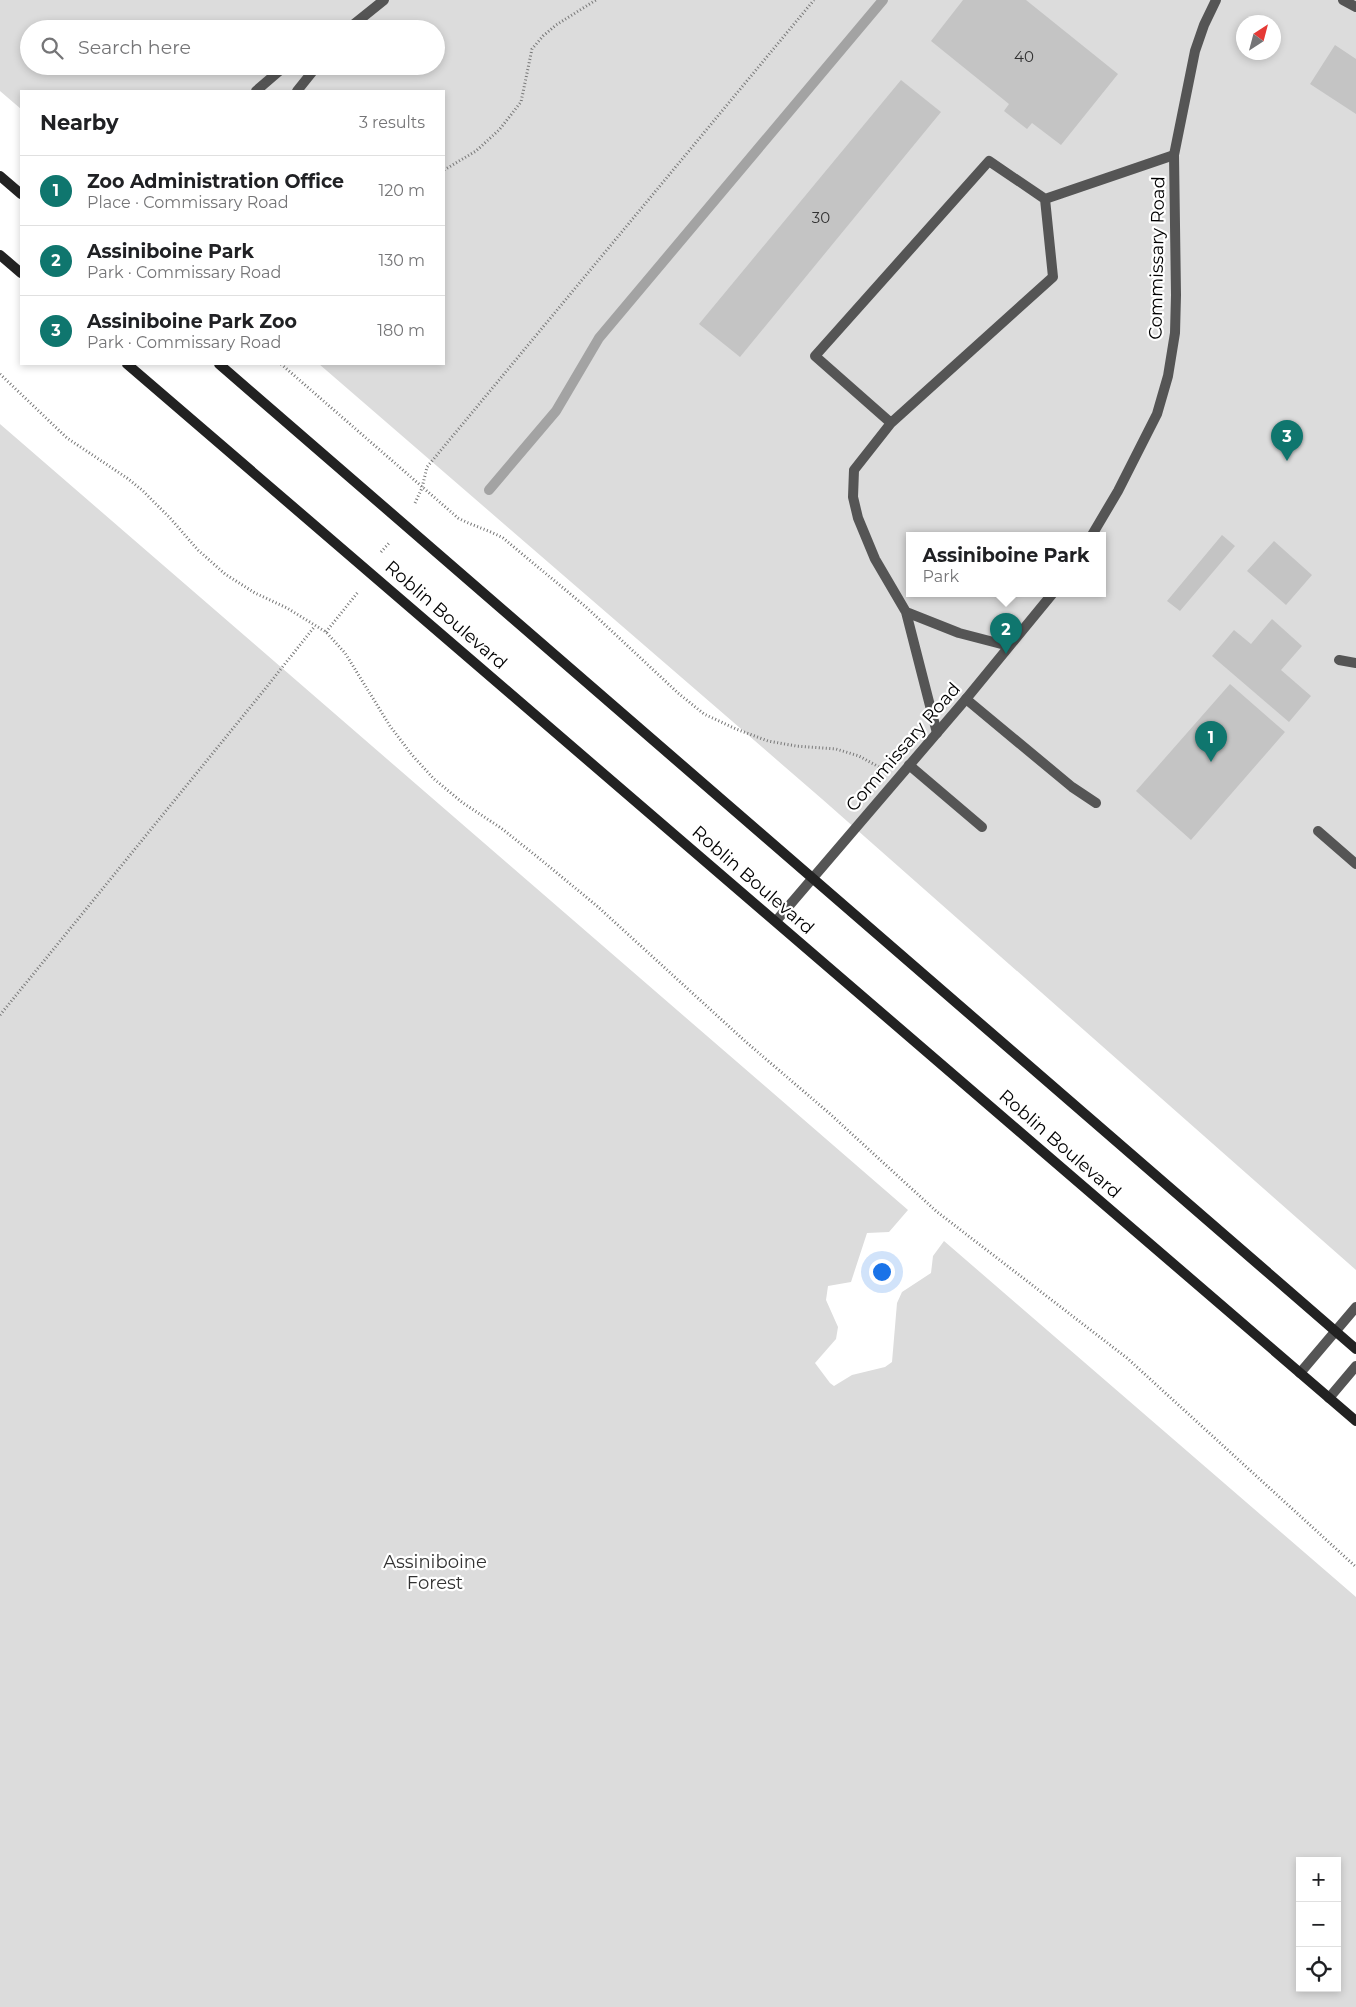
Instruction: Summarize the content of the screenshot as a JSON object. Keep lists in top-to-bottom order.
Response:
{
  "streets": {
    "main road": ["Roblin Boulevard"],
    "street": ["Commissary Road"]
  },
  "crossings": [
    ["Commissary Road", "Roblin Boulevard"]
  ],
  "parks": ["Assiniboine Forest"],
  "house_numbers": ["40", "30"],
  "north": "top right",
  "page": {
    "search": "Search here",
    "heading": ["Nearby", "3 results"],
    "list": [
      {
        "mark": "1",
        "name": "Zoo Administration Office",
        "note": "Place · Commissary Road",
        "value": "120 m"
      },
      {
        "mark": "2",
        "name": "Assiniboine Park",
        "note": "Park · Commissary Road",
        "value": "130 m"
      },
      {
        "mark": "3",
        "name": "Assiniboine Park Zoo",
        "note": "Park · Commissary Road",
        "value": "180 m"
      }
    ],
    "pins": ["3", "2", "1"],
    "popup": ["Assiniboine Park", "Park"],
    "map_buttons": ["+", "−"]
  }
}
